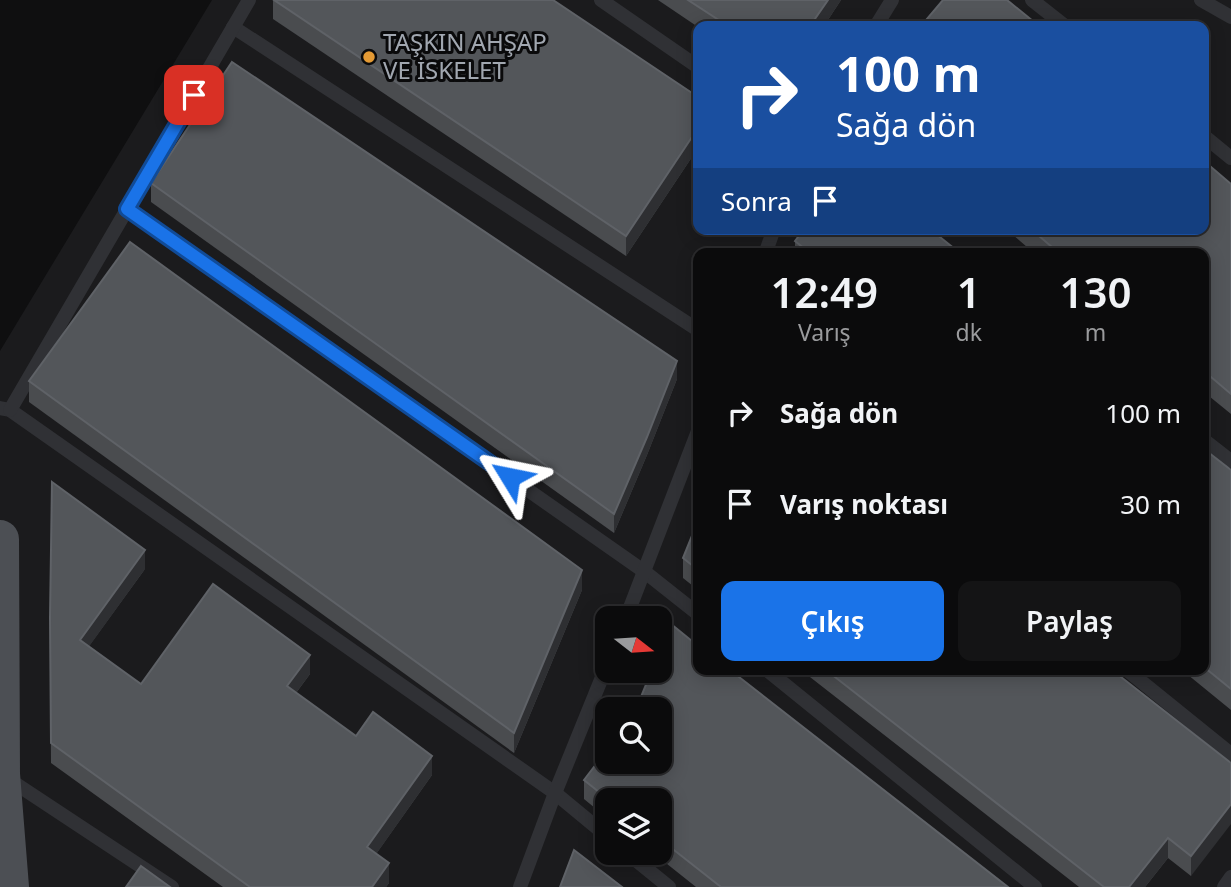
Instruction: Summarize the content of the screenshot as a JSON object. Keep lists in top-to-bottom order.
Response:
{
  "places": ["TAŞKIN AHŞAP VE İSKELET"],
  "north": "right",
  "page": {
    "turn": ["100 m", "Sağa dön"],
    "then": "Sonra",
    "eta": [
      "12:49",
      "Varış",
      "1",
      "dk",
      "130",
      "m"
    ],
    "list": [
      {
        "name": "Sağa dön",
        "value": "100 m"
      },
      {
        "name": "Varış noktası",
        "value": "30 m"
      }
    ],
    "buttons": ["Çıkış", "Paylaş"]
  }
}
